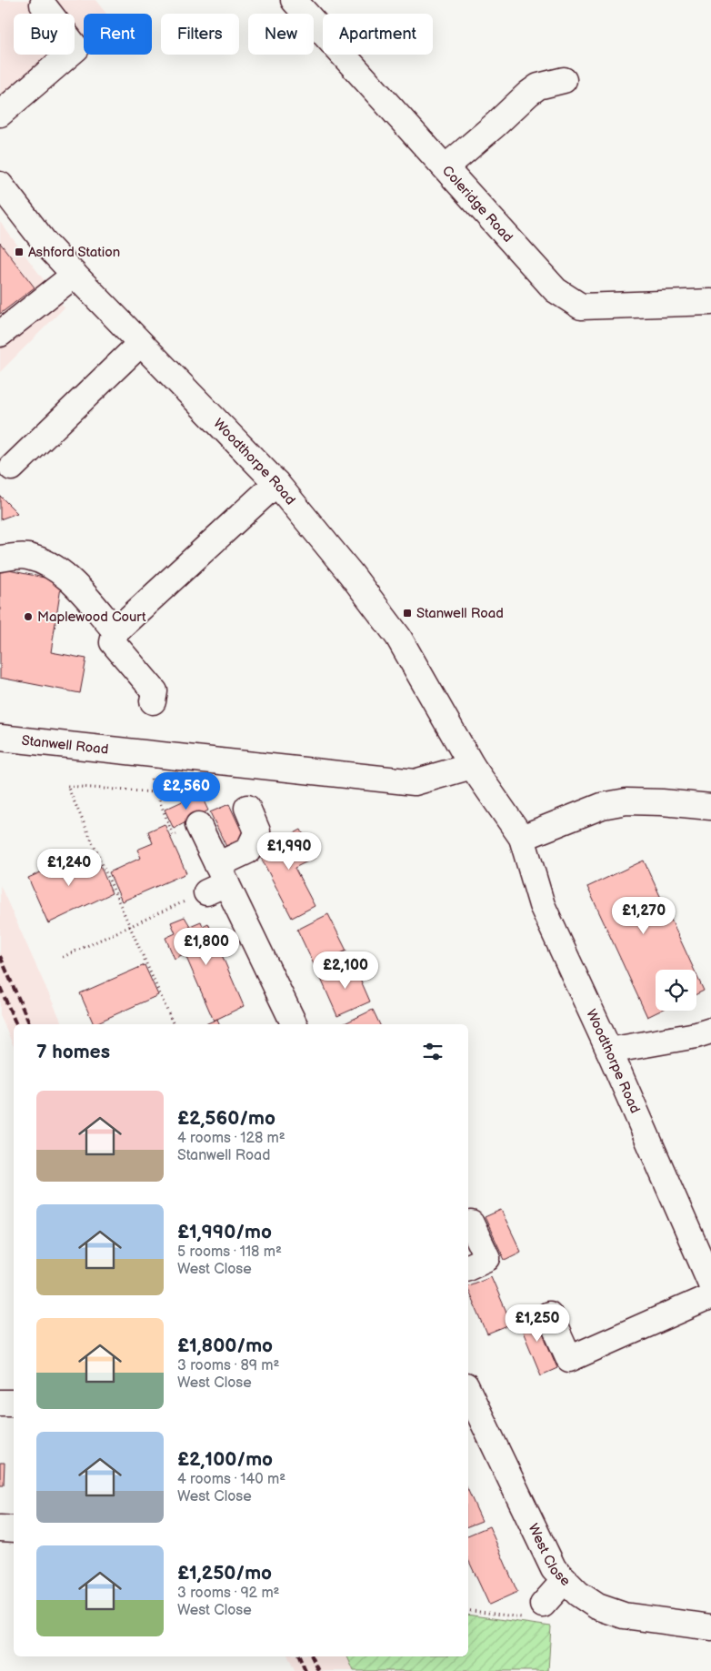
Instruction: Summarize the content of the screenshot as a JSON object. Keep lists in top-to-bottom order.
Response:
{
  "streets": {
    "street": [
      "Coleridge Road",
      "Woodthorpe Road",
      "Stanwell Road",
      "West Close"
    ]
  },
  "crossings": [
    ["Woodthorpe Road", "Stanwell Road"]
  ],
  "places": {
    "transit": ["Ashford Station", "Stanwell Road"],
    "other": ["Maplewood Court"]
  },
  "page": {
    "chip": [
      "Buy",
      "Rent",
      "Filters",
      "New",
      "Apartment"
    ],
    "price": [
      "£2,560",
      "£1,990",
      "£1,240",
      "£1,270",
      "£1,800",
      "£2,100",
      "£1,250"
    ],
    "heading": "7 homes",
    "list": [
      {
        "name": "£2,560/mo",
        "note": "4 rooms · 128 m² · Stanwell Road"
      },
      {
        "name": "£1,990/mo",
        "note": "5 rooms · 118 m² · West Close"
      },
      {
        "name": "£1,800/mo",
        "note": "3 rooms · 89 m² · West Close"
      },
      {
        "name": "£2,100/mo",
        "note": "4 rooms · 140 m² · West Close"
      },
      {
        "name": "£1,250/mo",
        "note": "3 rooms · 92 m² · West Close"
      }
    ]
  }
}
